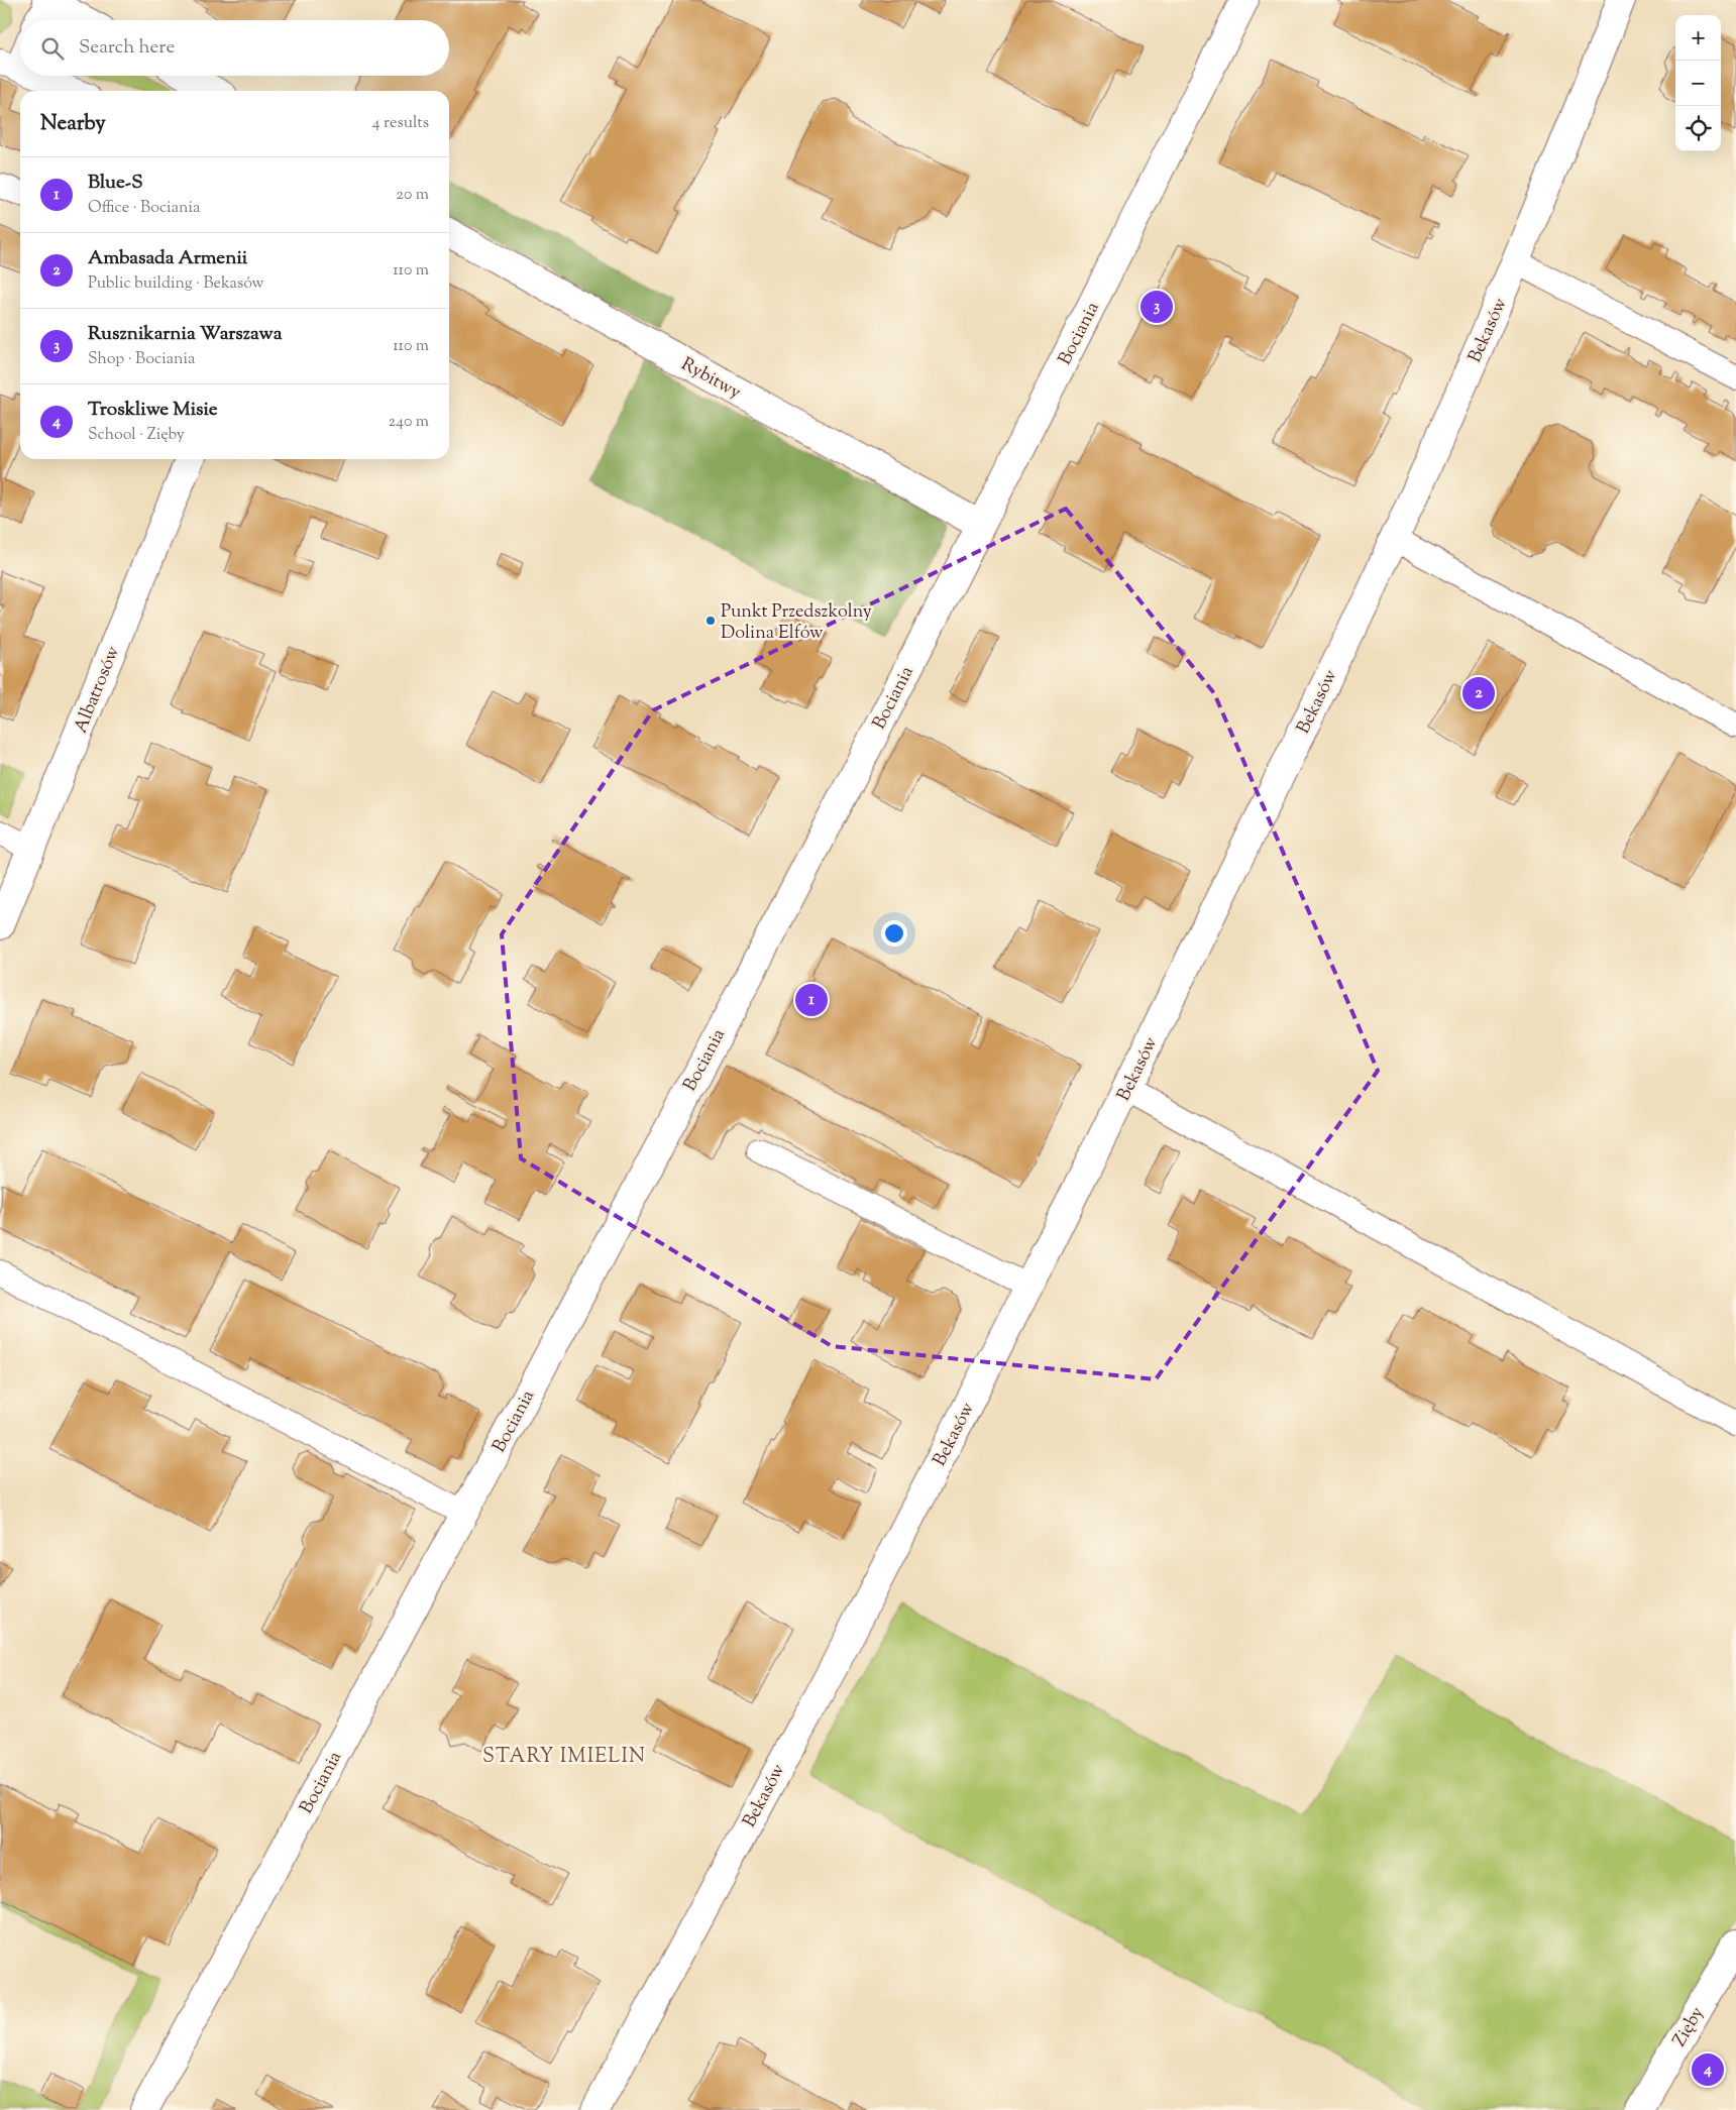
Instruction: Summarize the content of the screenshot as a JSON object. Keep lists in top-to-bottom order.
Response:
{
  "streets": {
    "street": [
      "Bekasów",
      "Bociania",
      "Rybitwy",
      "Albatrosów",
      "Zięby"
    ]
  },
  "crossings": [
    ["Bociania", "Rybitwy"]
  ],
  "districts": ["STARY IMIELIN"],
  "places": ["Punkt Przedszkolny Dolina Elfów"],
  "page": {
    "map_buttons": ["+", "−"],
    "search": "Search here",
    "heading": ["Nearby", "4 results"],
    "list": [
      {
        "mark": "1",
        "name": "Blue-S",
        "note": "Office · Bociania",
        "value": "20 m"
      },
      {
        "mark": "2",
        "name": "Ambasada Armenii",
        "note": "Public building · Bekasów",
        "value": "110 m"
      },
      {
        "mark": "3",
        "name": "Rusznikarnia Warszawa",
        "note": "Shop · Bociania",
        "value": "110 m"
      },
      {
        "mark": "4",
        "name": "Troskliwe Misie",
        "note": "School · Zięby",
        "value": "240 m"
      }
    ],
    "pins": [
      "3",
      "2",
      "1",
      "4"
    ]
  }
}
